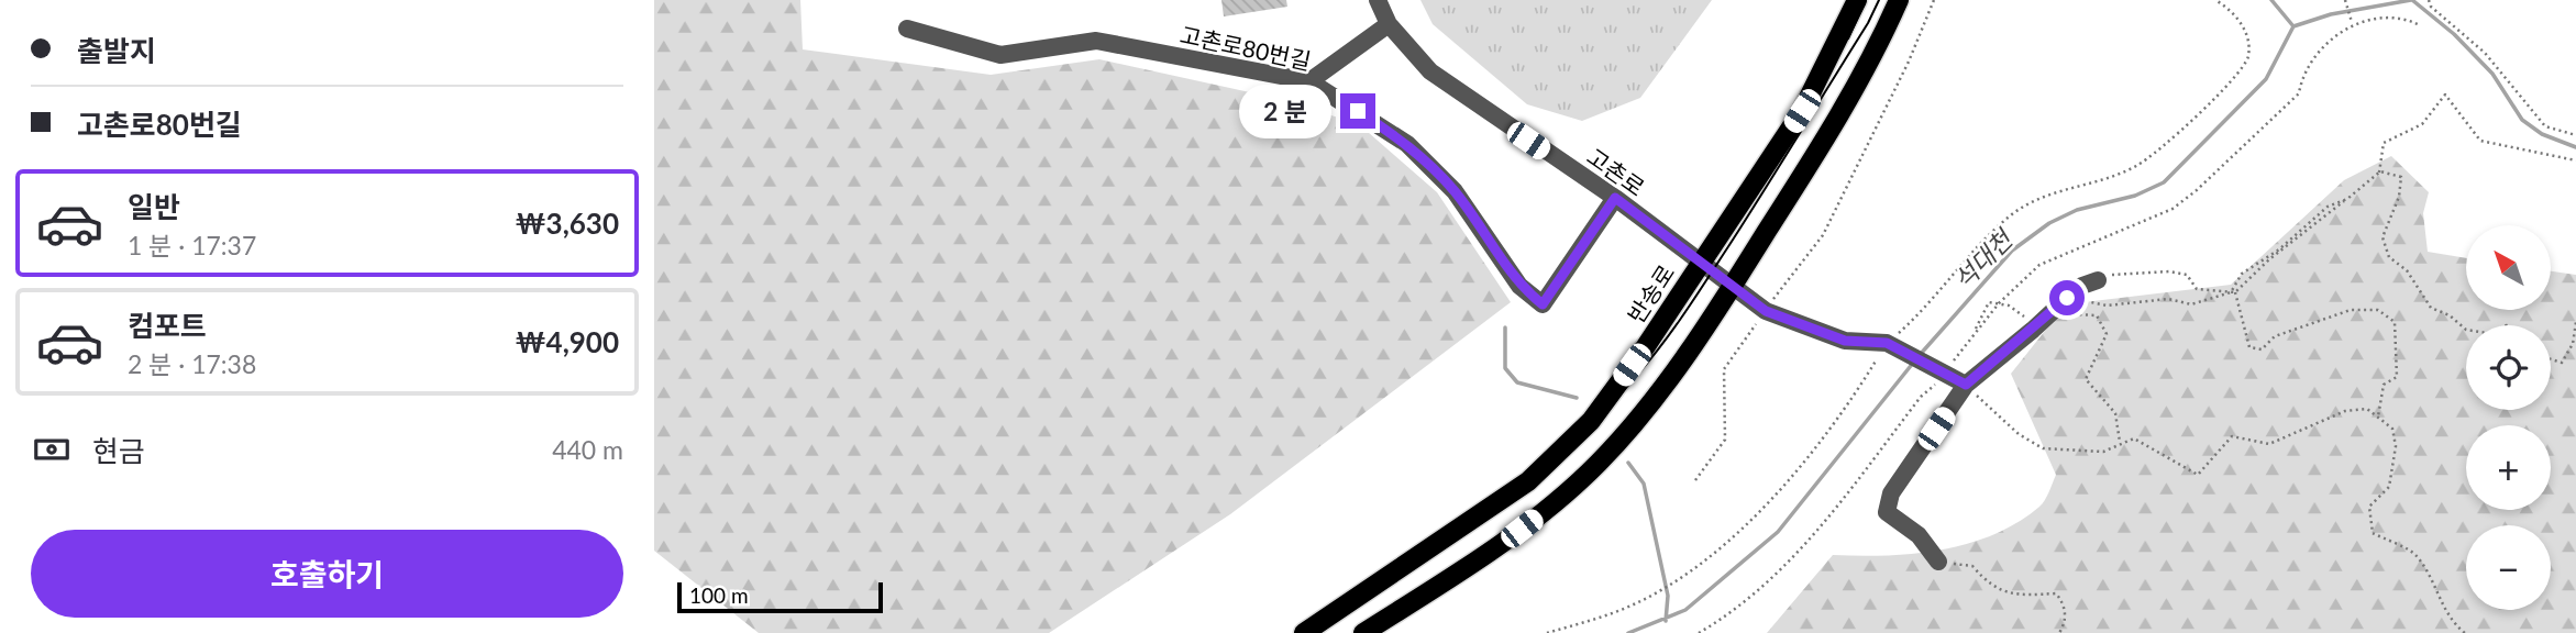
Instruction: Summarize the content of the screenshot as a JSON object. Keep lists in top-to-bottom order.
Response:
{
  "streets": {
    "main road": ["반송로"],
    "street": ["고촌로80번길", "고촌로"]
  },
  "crossings": [
    ["고촌로80번길", "고촌로"],
    ["고촌로", "반송로"]
  ],
  "water": ["석대천"],
  "scale_bar": "100 m",
  "north": "top left",
  "page": {
    "banner": ["출발지", "고촌로80번길"],
    "bubble": "2 분",
    "list": [
      {
        "name": "일반",
        "note": "1 분 · 17:37",
        "value": "₩3,630"
      },
      {
        "name": "컴포트",
        "note": "2 분 · 17:38",
        "value": "₩4,900"
      }
    ],
    "map_buttons": ["+", "−"],
    "pay": ["현금", "440 m"],
    "buttons": "호출하기",
    "scale": "100 m"
  }
}
